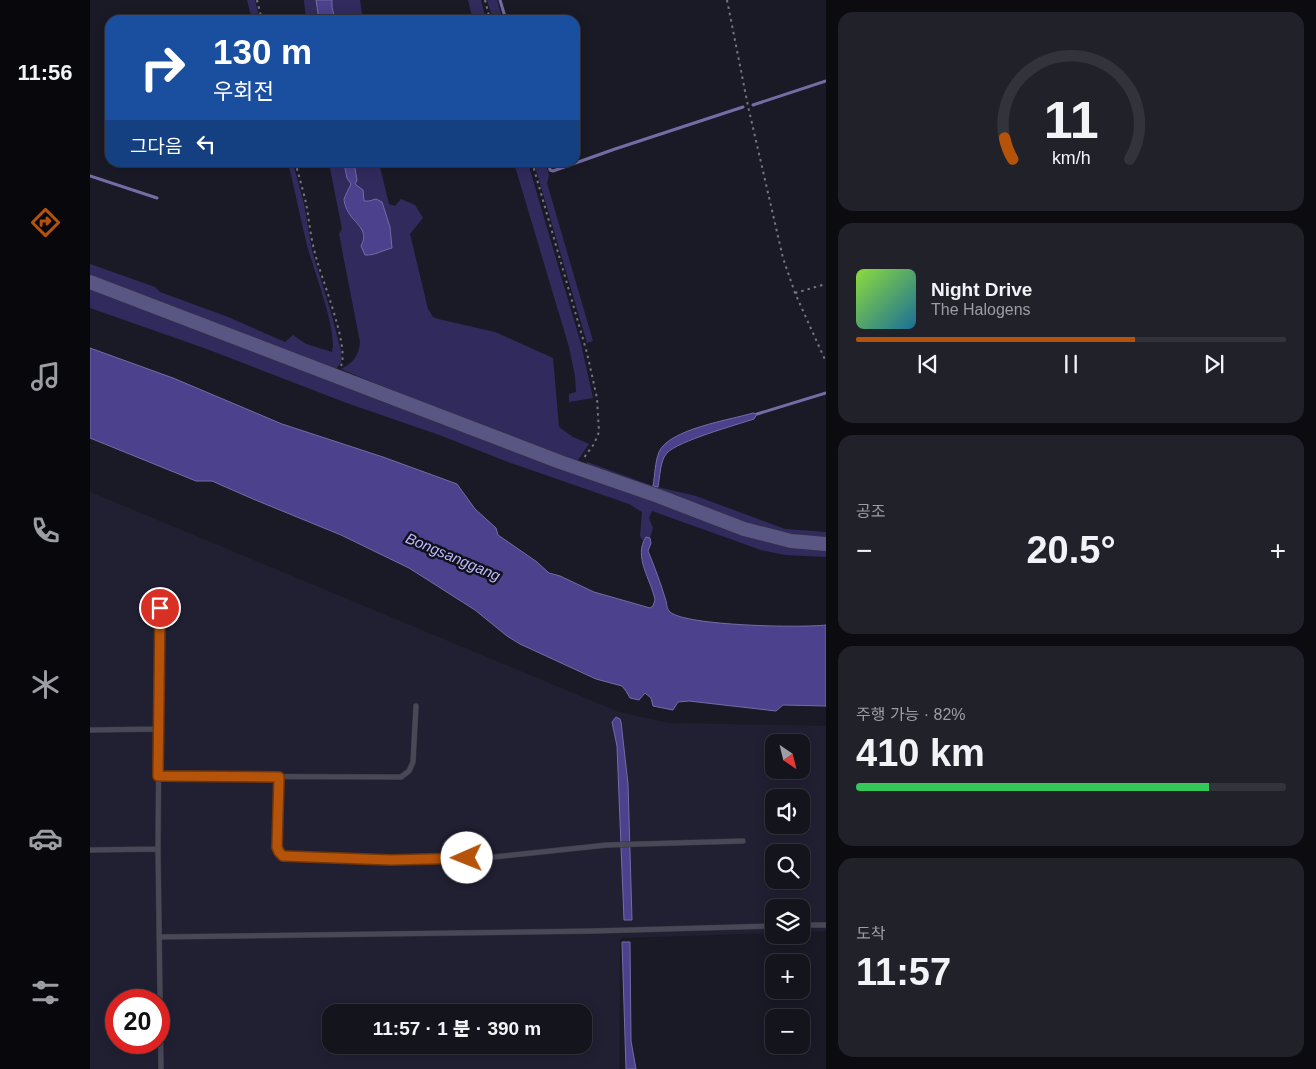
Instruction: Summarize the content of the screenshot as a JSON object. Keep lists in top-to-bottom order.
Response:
{
  "water": ["Bongsanggang"],
  "north": "bottom right",
  "page": {
    "tabs": "11:56",
    "turn": ["130 m", "우회전"],
    "then": "그다음",
    "song": ["Night Drive", "The Halogens"],
    "tile": [
      "공조",
      ["주행 가능 · 82%", "410 km"],
      ["도착", "11:57"]
    ],
    "heat": ["−", "20.5°", "+"],
    "map_buttons": ["+", "−"],
    "limit": "20",
    "trip": "11:57 · 1 분 · 390 m",
    "gauge": ["11", "km/h"]
  }
}
